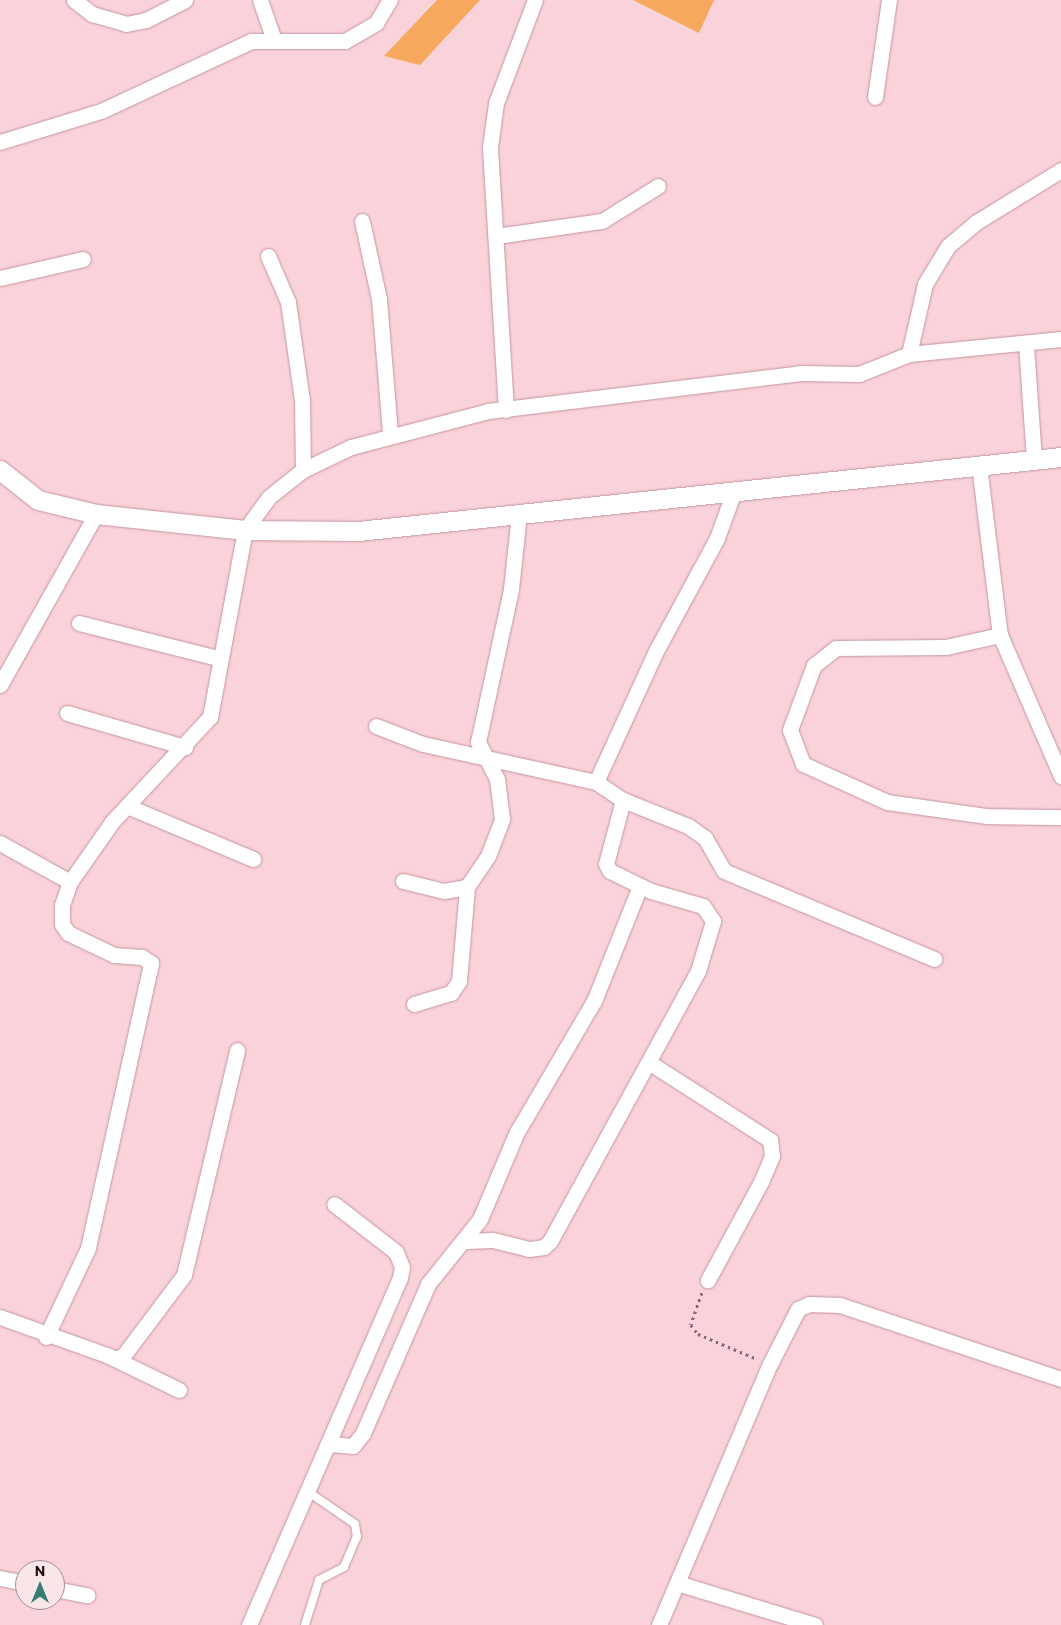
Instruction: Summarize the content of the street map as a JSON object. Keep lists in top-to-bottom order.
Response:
{
  "north": "top"
}
